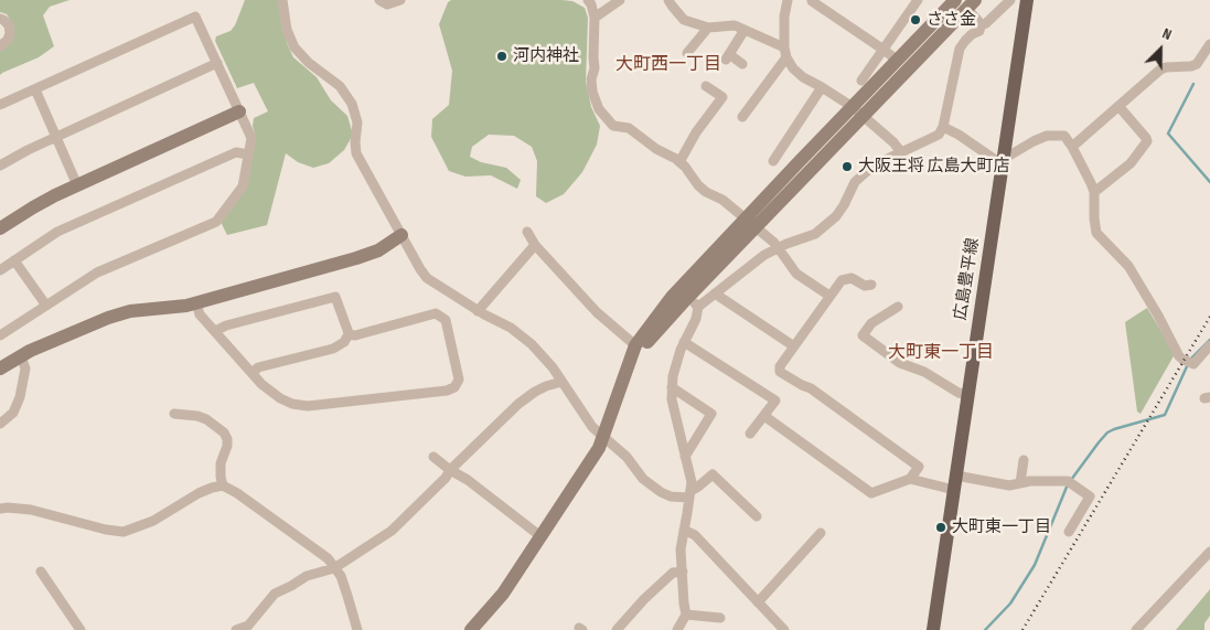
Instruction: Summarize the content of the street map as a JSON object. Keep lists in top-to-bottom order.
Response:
{
  "streets": {
    "main road": ["広島豊平線"]
  },
  "districts": ["大町西一丁目", "大町東一丁目"],
  "places": [
    "ささ金",
    "河内神社",
    "大阪王将 広島大町店",
    "大町東一丁目"
  ],
  "north": "top right"
}
